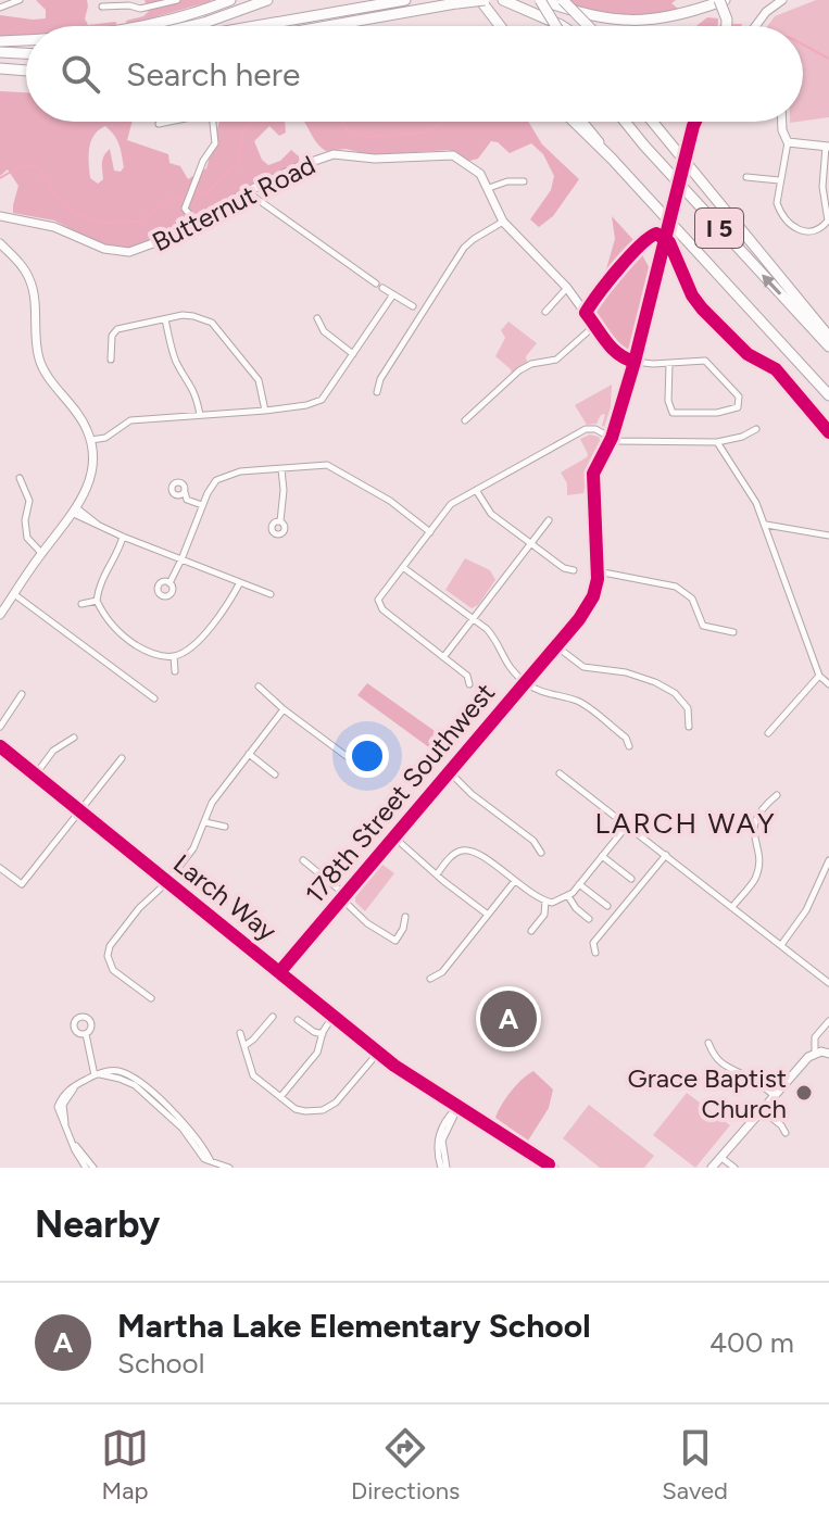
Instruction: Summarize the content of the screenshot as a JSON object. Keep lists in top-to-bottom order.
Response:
{
  "streets": {
    "highway": ["I 5"],
    "street": ["Butternut Road", "178th Street Southwest", "Larch Way"]
  },
  "crossings": [
    ["178th Street Southwest", "Larch Way"]
  ],
  "districts": ["LARCH WAY"],
  "places": ["Grace Baptist Church"],
  "page": {
    "search": "Search here",
    "pins": "A",
    "heading": "Nearby",
    "list": [
      {
        "mark": "A",
        "name": "Martha Lake Elementary School",
        "note": "School",
        "value": "400 m"
      }
    ],
    "nav": ["Map", "Directions", "Saved"]
  }
}
